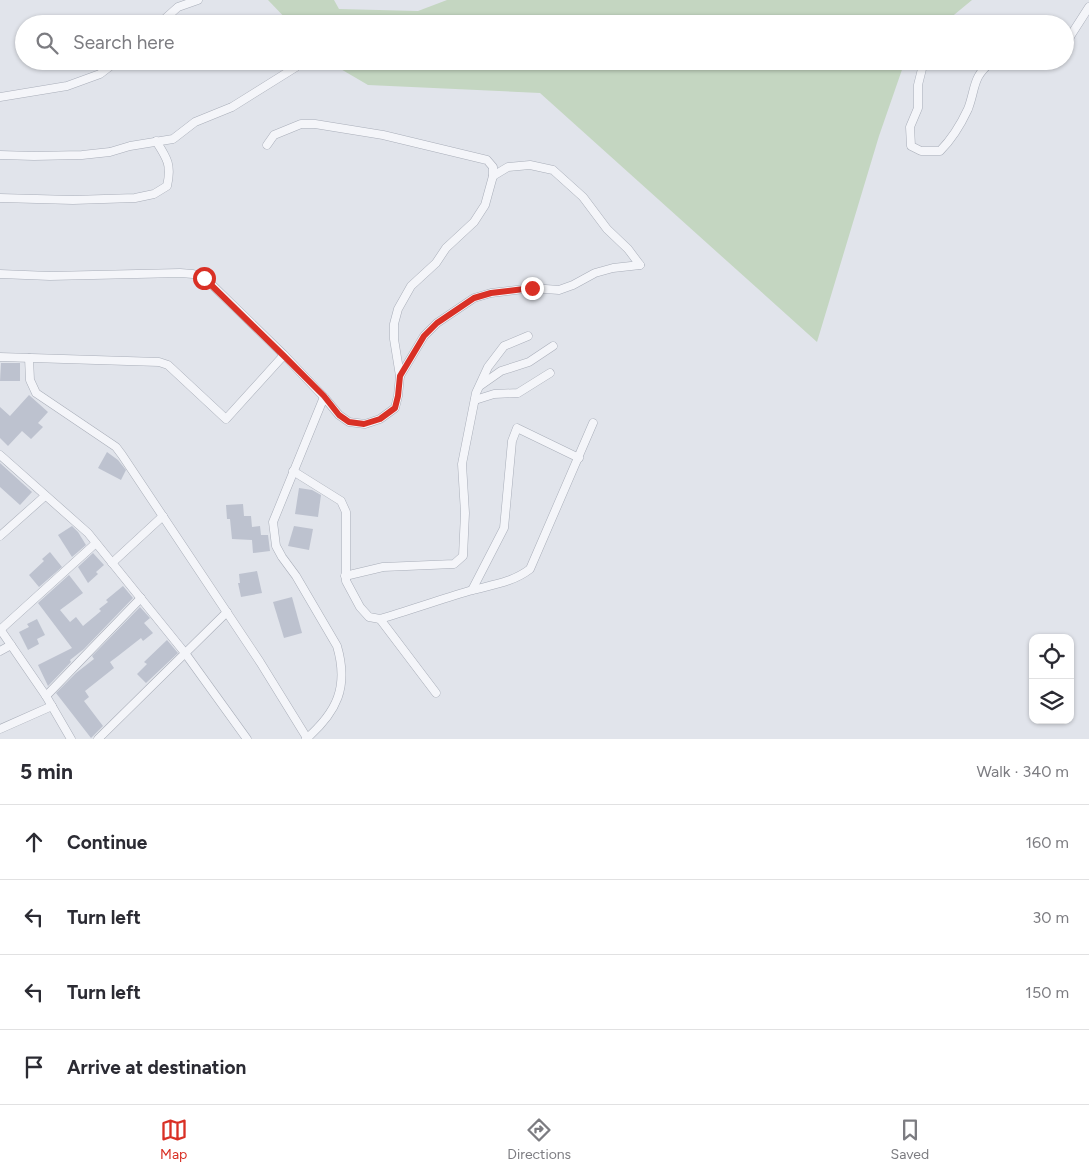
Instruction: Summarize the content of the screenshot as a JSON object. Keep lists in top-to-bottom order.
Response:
{
  "page": {
    "search": "Search here",
    "heading": ["5 min", "Walk · 340 m"],
    "list": [
      ["Continue", "160 m"],
      ["Turn left", "30 m"],
      ["Turn left", "150 m"],
      "Arrive at destination"
    ],
    "nav": ["Map", "Directions", "Saved"]
  }
}
